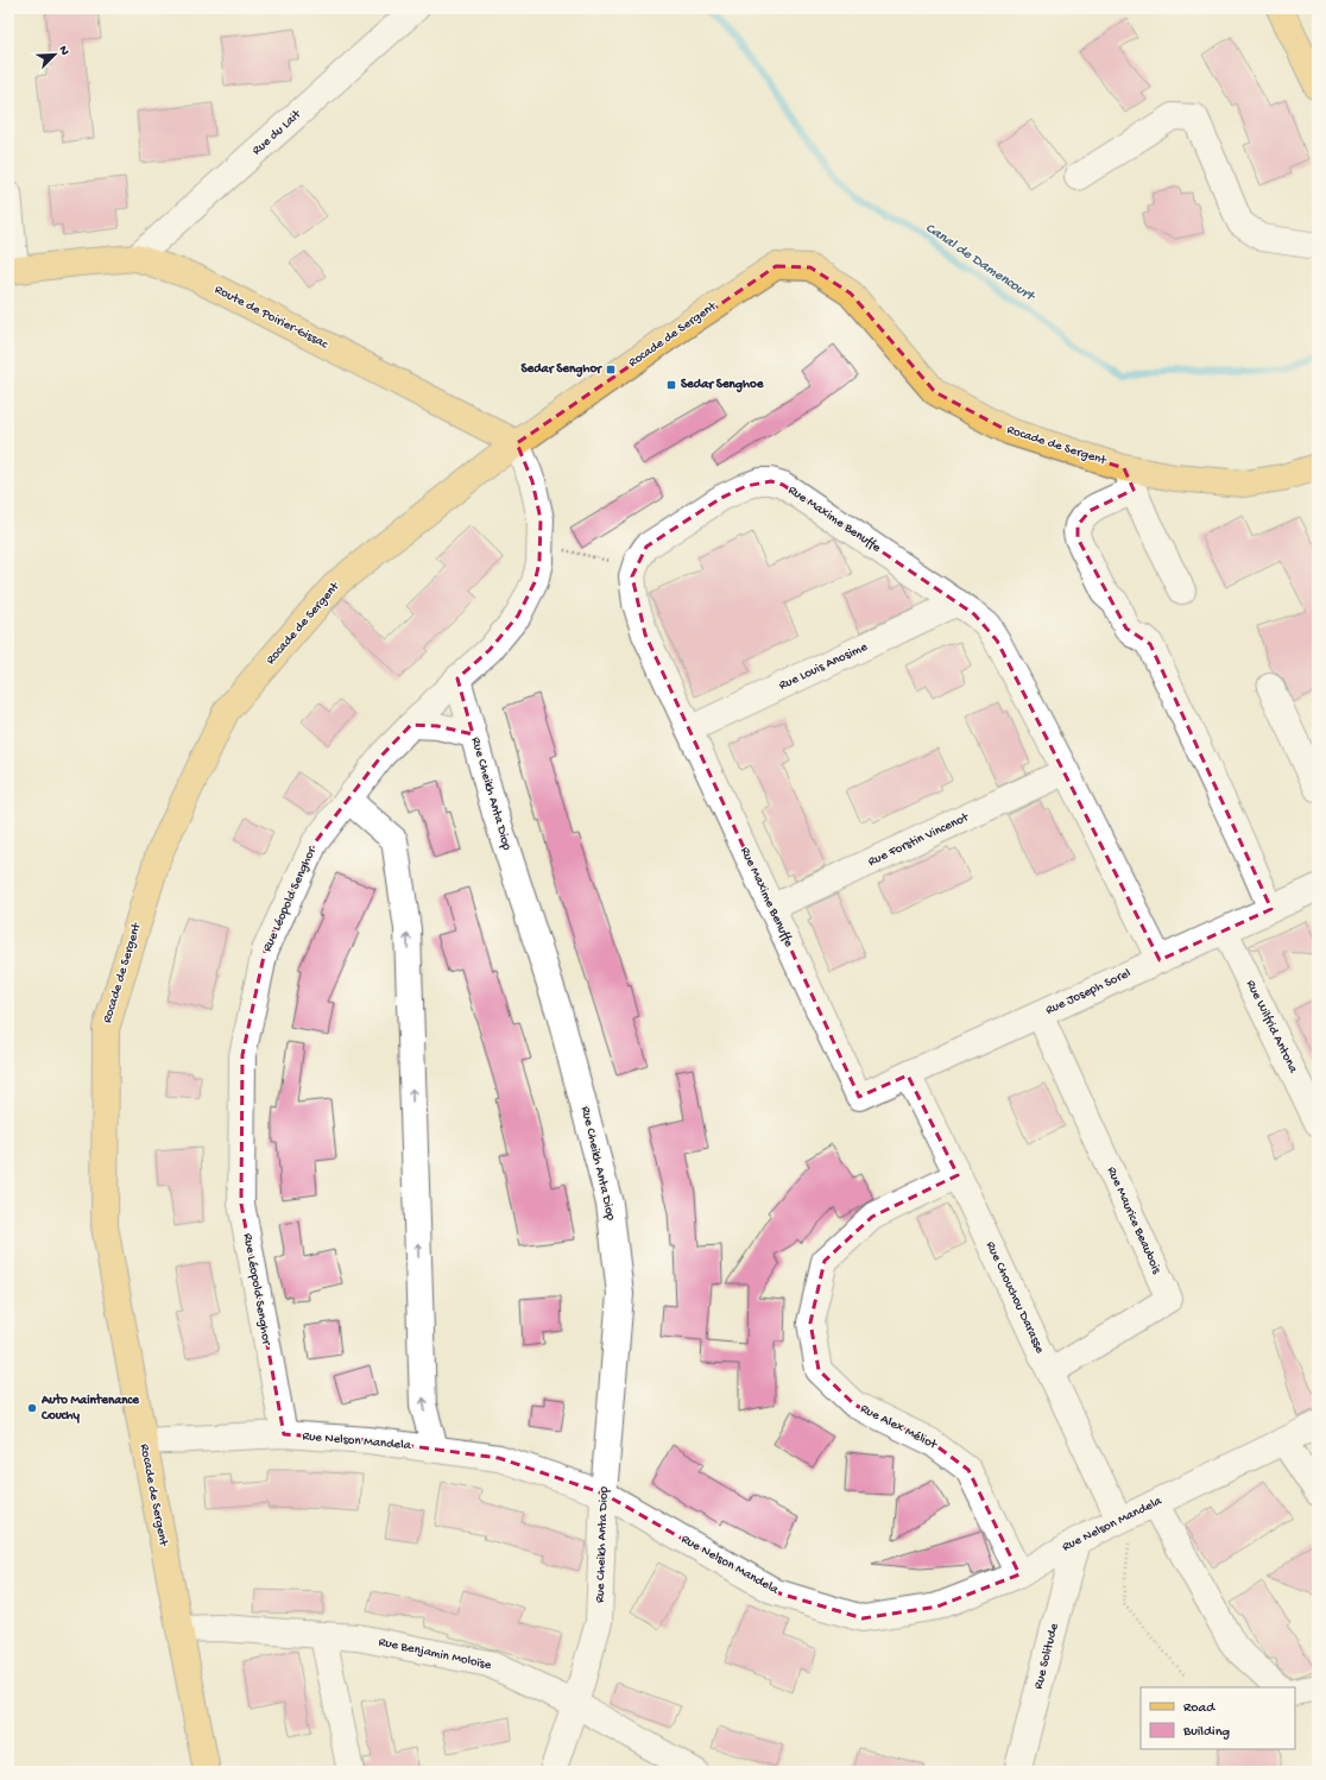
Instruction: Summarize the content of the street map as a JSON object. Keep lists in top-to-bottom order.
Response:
{
  "streets": {
    "main road": ["Route de Poirier-Gissac", "Rocade de Sergent"],
    "street": [
      "Rue du Lait",
      "Rue Maxime Benuffe",
      "Rue Louis Anosime",
      "Rue Cheikh Anta Diop",
      "Rue Forstin Vincenot",
      "Rue Léopold Senghor",
      "Rue Joseph Sorel",
      "Rue Wilfrid Antona",
      "Rue Maurice Beaubois",
      "Rue Chouchou Darasse",
      "Rue Alex Méliot",
      "Rue Nelson Mandela",
      "Rue Benjamin Moloïse",
      "Rue Solitude"
    ]
  },
  "crossings": [
    ["Rue du Lait", "Route de Poirier-Gissac"],
    ["Route de Poirier-Gissac", "Rocade de Sergent"],
    ["Route de Poirier-Gissac", "Rue Léopold Senghor"],
    ["Rocade de Sergent", "Rue Léopold Senghor"],
    ["Rocade de Sergent", "Rue Nelson Mandela"],
    ["Rocade de Sergent", "Rue Benjamin Moloïse"],
    ["Rue Maxime Benuffe", "Rue Louis Anosime"],
    ["Rue Maxime Benuffe", "Rue Forstin Vincenot"],
    ["Rue Maxime Benuffe", "Rue Joseph Sorel"],
    ["Rue Cheikh Anta Diop", "Rue Léopold Senghor"],
    ["Rue Cheikh Anta Diop", "Rue Nelson Mandela"],
    ["Rue Cheikh Anta Diop", "Rue Benjamin Moloïse"],
    ["Rue Léopold Senghor", "Rue Nelson Mandela"],
    ["Rue Joseph Sorel", "Rue Wilfrid Antona"],
    ["Rue Joseph Sorel", "Rue Maurice Beaubois"],
    ["Rue Joseph Sorel", "Rue Chouchou Darasse"],
    ["Rue Maurice Beaubois", "Rue Chouchou Darasse"],
    ["Rue Chouchou Darasse", "Rue Alex Méliot"],
    ["Rue Chouchou Darasse", "Rue Nelson Mandela"],
    ["Rue Alex Méliot", "Rue Nelson Mandela"],
    ["Rue Nelson Mandela", "Rue Solitude"]
  ],
  "water": ["Canal de Damencourt"],
  "places": {
    "transit": ["Sedar Senghor", "Sedar Senghoe"],
    "other": ["Auto Maintenance Couchy"]
  },
  "legend": ["Road", "Building"],
  "north": "top right"
}
